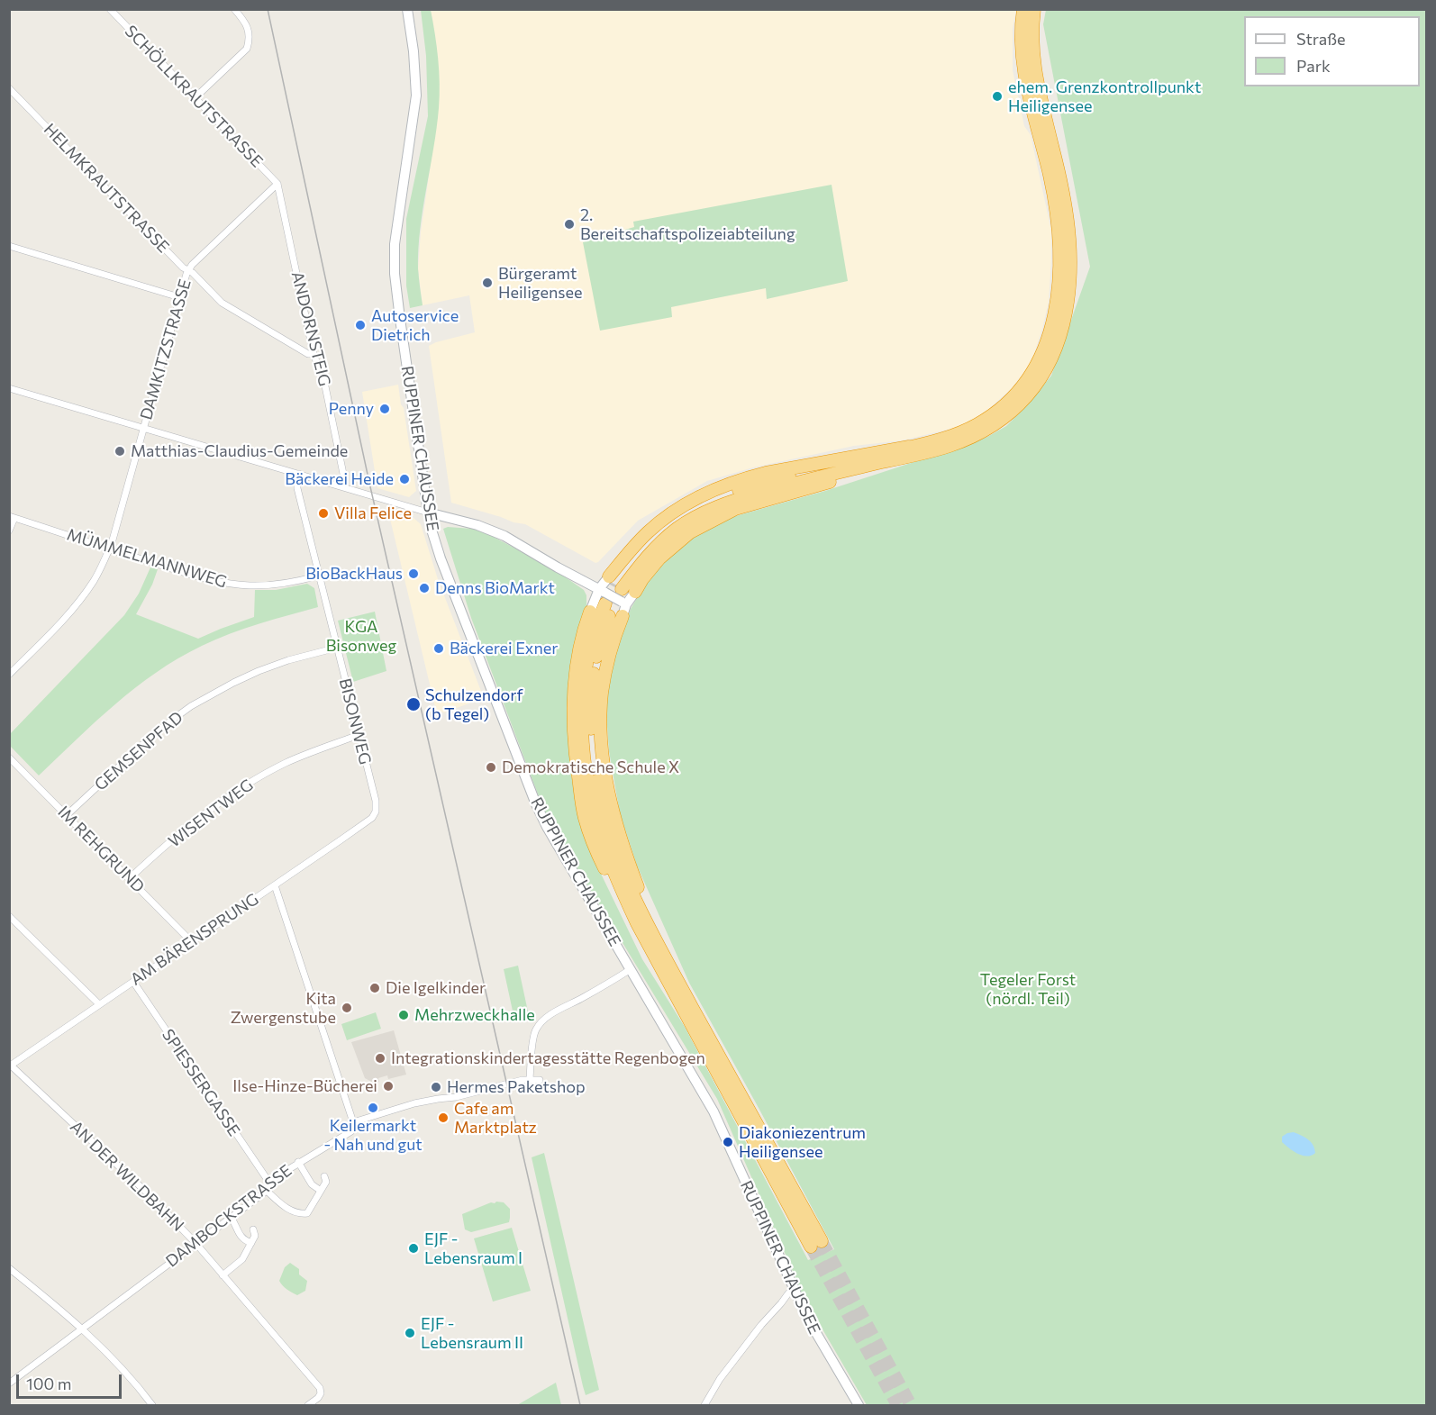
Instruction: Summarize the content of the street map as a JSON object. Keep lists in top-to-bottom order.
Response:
{
  "streets": {
    "street": [
      "SCHÖLLKRAUTSTRASSE",
      "HELMKRAUTSTRASSE",
      "ANDORNSTEIG",
      "DAMKITZSTRASSE",
      "RUPPINER CHAUSSEE",
      "MÜMMELMANNWEG",
      "BISONWEG",
      "GEMSENPFAD",
      "WISENTWEG",
      "IM REHGRUND",
      "AM BÄRENSPRUNG",
      "SPIESSERGASSE",
      "AN DER WILDBAHN",
      "DAMBOCKSTRASSE"
    ]
  },
  "crossings": [
    ["SCHÖLLKRAUTSTRASSE", "ANDORNSTEIG"],
    ["SCHÖLLKRAUTSTRASSE", "DAMKITZSTRASSE"],
    ["HELMKRAUTSTRASSE", "ANDORNSTEIG"],
    ["HELMKRAUTSTRASSE", "DAMKITZSTRASSE"],
    ["ANDORNSTEIG", "DAMKITZSTRASSE"],
    ["DAMKITZSTRASSE", "MÜMMELMANNWEG"],
    ["MÜMMELMANNWEG", "BISONWEG"],
    ["BISONWEG", "GEMSENPFAD"],
    ["BISONWEG", "WISENTWEG"],
    ["BISONWEG", "AM BÄRENSPRUNG"],
    ["GEMSENPFAD", "IM REHGRUND"],
    ["WISENTWEG", "IM REHGRUND"],
    ["IM REHGRUND", "AM BÄRENSPRUNG"],
    ["AM BÄRENSPRUNG", "SPIESSERGASSE"],
    ["AM BÄRENSPRUNG", "AN DER WILDBAHN"],
    ["SPIESSERGASSE", "DAMBOCKSTRASSE"],
    ["AN DER WILDBAHN", "DAMBOCKSTRASSE"]
  ],
  "parks": ["KGA Bisonweg", "Tegeler Forst (nördl. Teil)"],
  "places": [
    "ehem. Grenzkontrollpunkt Heiligensee",
    "2. Bereitschaftspolizeiabteilung",
    "Bürgeramt Heiligensee",
    "Autoservice Dietrich",
    "Penny",
    "Matthias-Claudius-Gemeinde",
    "Bäckerei Heide",
    "Villa Felice",
    "BioBackHaus",
    "Denns BioMarkt",
    "Bäckerei Exner",
    "Schulzendorf (b Tegel)",
    "Demokratische Schule X",
    "Die Igelkinder",
    "Kita Zwergenstube",
    "Mehrzweckhalle",
    "Integrationskindertagesstätte Regenbogen",
    "Ilse-Hinze-Bücherei",
    "Hermes Paketshop",
    "Keilermarkt - Nah und gut",
    "Cafe am Marktplatz",
    "Diakoniezentrum Heiligensee",
    "EJF - Lebensraum I",
    "EJF - Lebensraum II"
  ],
  "legend": ["Straße", "Park"],
  "scale_bar": "100 m"
}
